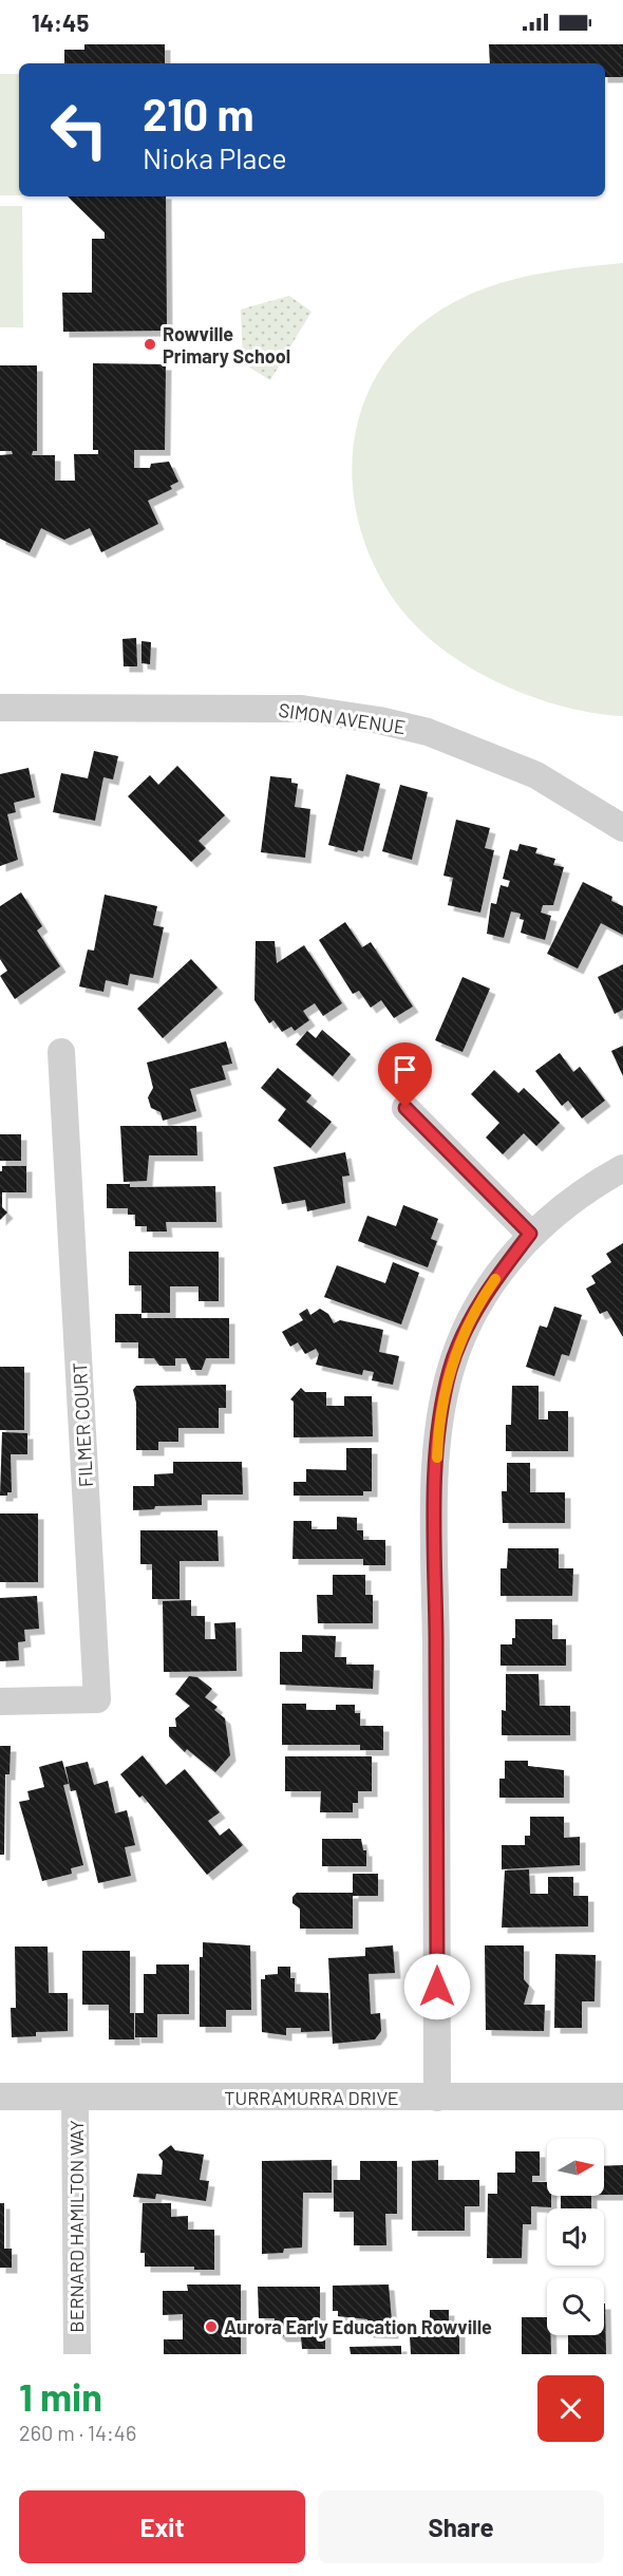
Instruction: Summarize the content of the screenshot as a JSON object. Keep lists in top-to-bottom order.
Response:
{
  "streets": {
    "street": [
      "SIMON AVENUE",
      "FILMER COURT",
      "TURRAMURRA DRIVE",
      "BERNARD HAMILTON WAY"
    ]
  },
  "crossings": [
    ["TURRAMURRA DRIVE", "BERNARD HAMILTON WAY"]
  ],
  "places": ["Rowville Primary School", "Aurora Early Education Rowville"],
  "north": "right",
  "page": {
    "status": "14:45",
    "turn": ["210 m", "Nioka Place"],
    "heading": ["1 min", "260 m · 14:46"],
    "buttons": ["Exit", "Share"]
  }
}
